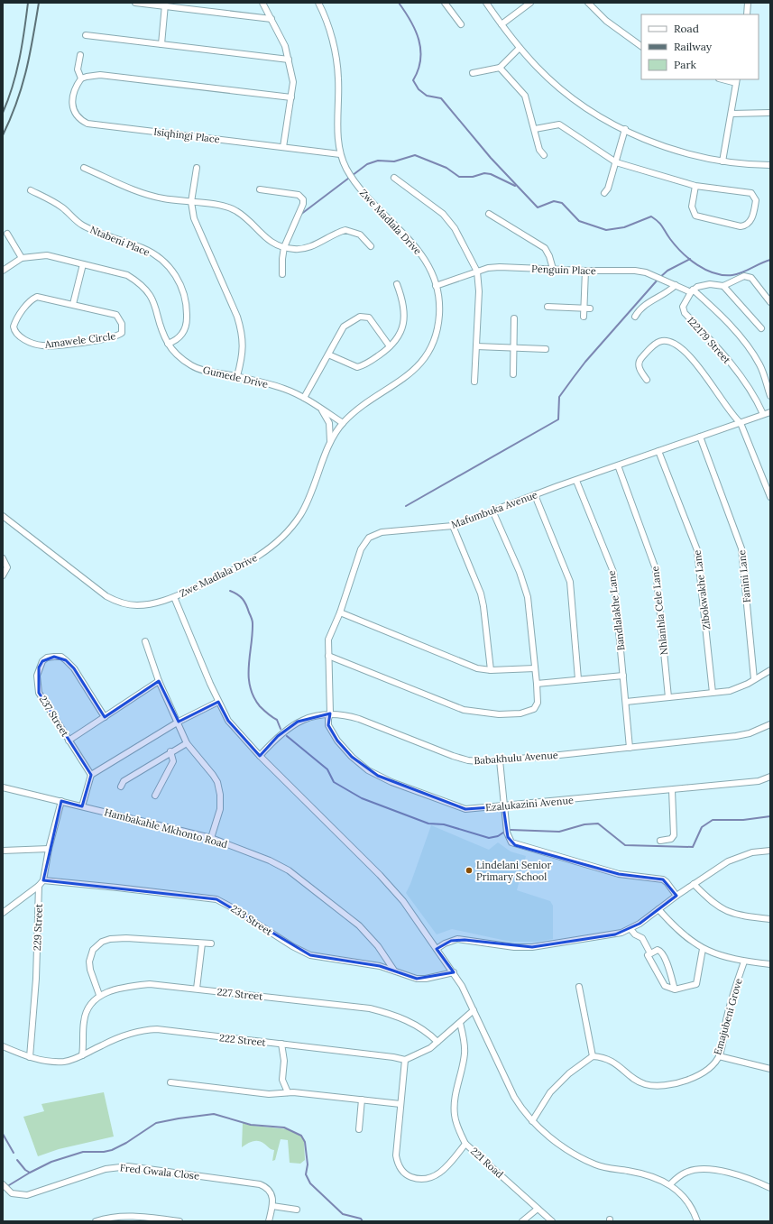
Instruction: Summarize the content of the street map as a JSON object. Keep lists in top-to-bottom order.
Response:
{
  "streets": {
    "street": [
      "Isiqhingi Place",
      "Zwe Madlala Drive",
      "Ntabeni Place",
      "Penguin Place",
      "Amawele Circle",
      "122179 Street",
      "Gumede Drive",
      "Mafumbuka Avenue",
      "Fanini Lane",
      "Zibokwakhe Lane",
      "Bandlalakhe Lane",
      "Nhlanhla Cele Lane",
      "237 Street",
      "Babakhulu Avenue",
      "Ezalukazini Avenue",
      "Hambakahle Mkhonto Road",
      "233 Street",
      "229 Street",
      "227 Street",
      "Emajubeni Grove",
      "222 Street",
      "221 Road",
      "Fred Gwala Close"
    ]
  },
  "crossings": [
    ["Isiqhingi Place", "Zwe Madlala Drive"],
    ["Zwe Madlala Drive", "Penguin Place"],
    ["Zwe Madlala Drive", "Gumede Drive"],
    ["Ntabeni Place", "Gumede Drive"],
    ["Penguin Place", "122179 Street"],
    ["122179 Street", "Mafumbuka Avenue"],
    ["Mafumbuka Avenue", "Fanini Lane"],
    ["Mafumbuka Avenue", "Zibokwakhe Lane"],
    ["Mafumbuka Avenue", "Bandlalakhe Lane"],
    ["Mafumbuka Avenue", "Nhlanhla Cele Lane"],
    ["Mafumbuka Avenue", "Babakhulu Avenue"],
    ["Mafumbuka Avenue", "Ezalukazini Avenue"],
    ["Bandlalakhe Lane", "Babakhulu Avenue"],
    ["Babakhulu Avenue", "Ezalukazini Avenue"],
    ["Hambakahle Mkhonto Road", "233 Street"],
    ["229 Street", "222 Street"]
  ],
  "places": ["Lindelani Senior Primary School"],
  "legend": ["Road", "Railway", "Park"]
}
